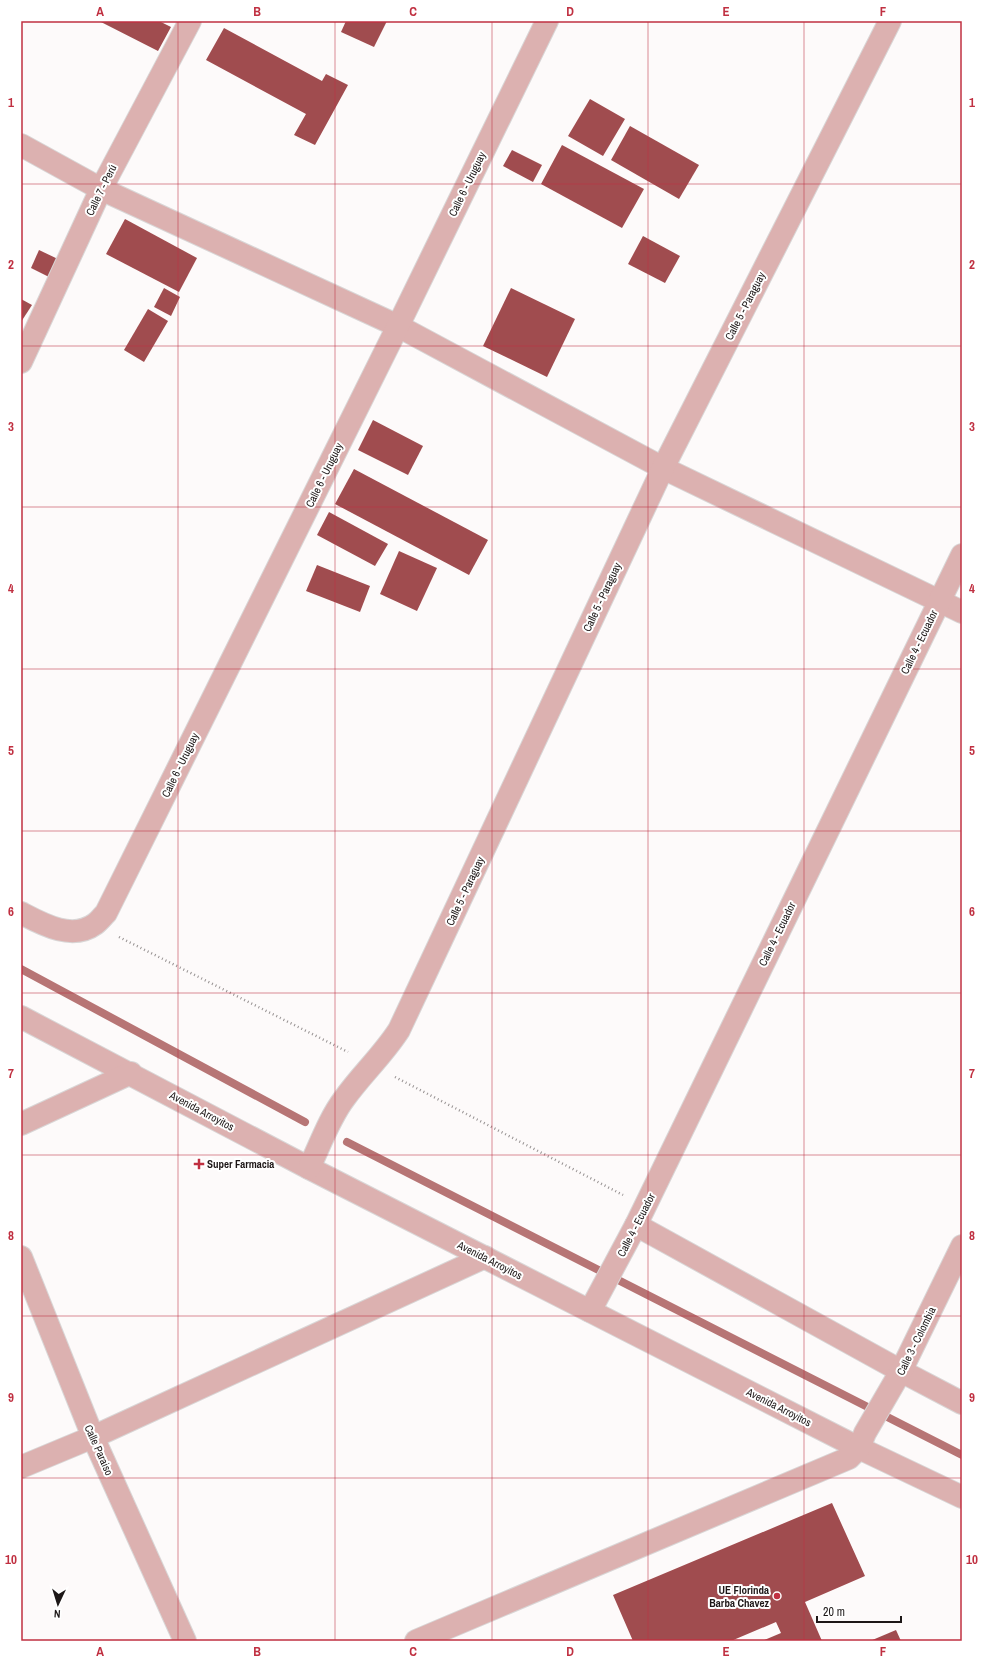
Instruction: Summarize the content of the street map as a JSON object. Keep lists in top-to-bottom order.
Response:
{
  "streets": {
    "street": [
      "Calle 6 - Uruguay",
      "Calle 7 - Perú",
      "Calle 5 - Paraguay",
      "Calle 4 - Ecuador",
      "Avenida Arroyitos",
      "Calle 3 - Colombia",
      "Calle Paraiso"
    ]
  },
  "crossings": [
    ["Calle 5 - Paraguay", "Avenida Arroyitos"],
    ["Calle 4 - Ecuador", "Avenida Arroyitos"],
    ["Avenida Arroyitos", "Calle 3 - Colombia"]
  ],
  "places": {
    "health": ["Super Farmacia"],
    "other": ["UE Florinda Barba Chavez"]
  },
  "scale_bar": "20 m",
  "north": "bottom",
  "grid": {
    "columns": [
      "A",
      "B",
      "C",
      "D",
      "E",
      "F"
    ],
    "rows": [
      "1",
      "2",
      "3",
      "4",
      "5",
      "6",
      "7",
      "8",
      "9",
      "10"
    ]
  }
}
